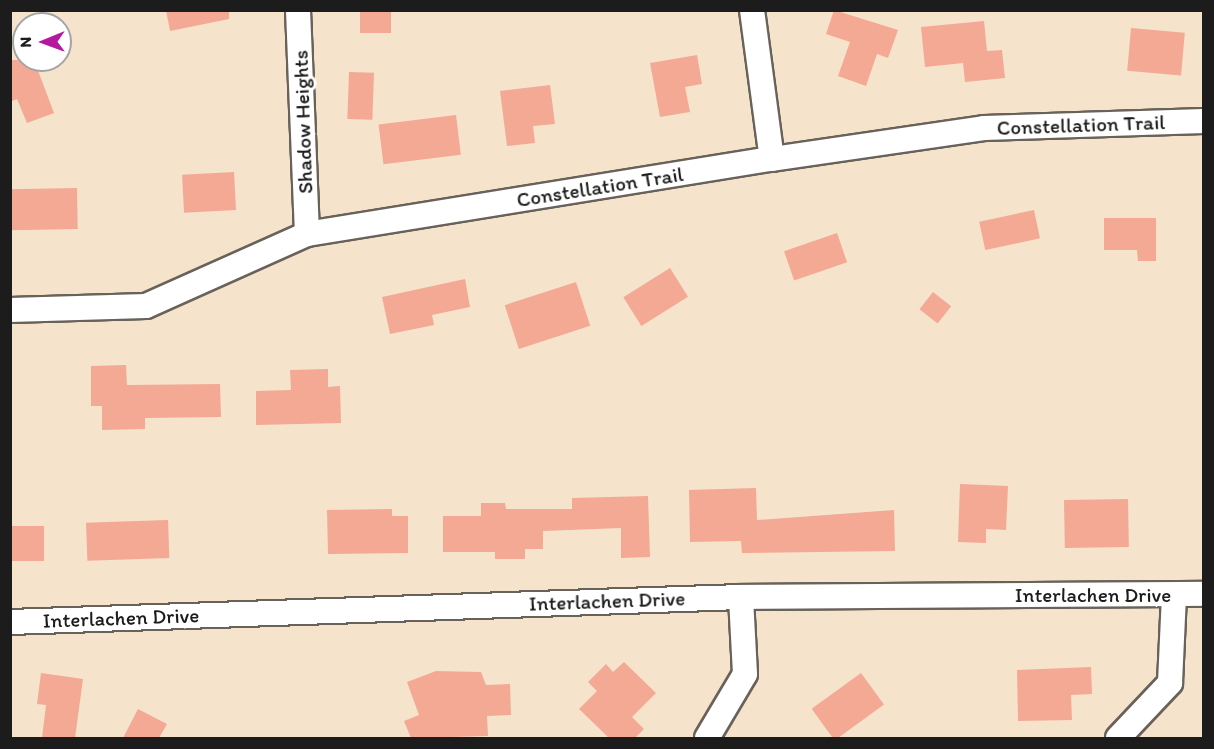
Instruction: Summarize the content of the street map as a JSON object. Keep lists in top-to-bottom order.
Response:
{
  "streets": {
    "street": ["Shadow Heights", "Constellation Trail", "Interlachen Drive"]
  },
  "crossings": [
    ["Shadow Heights", "Constellation Trail"]
  ],
  "north": "left"
}
